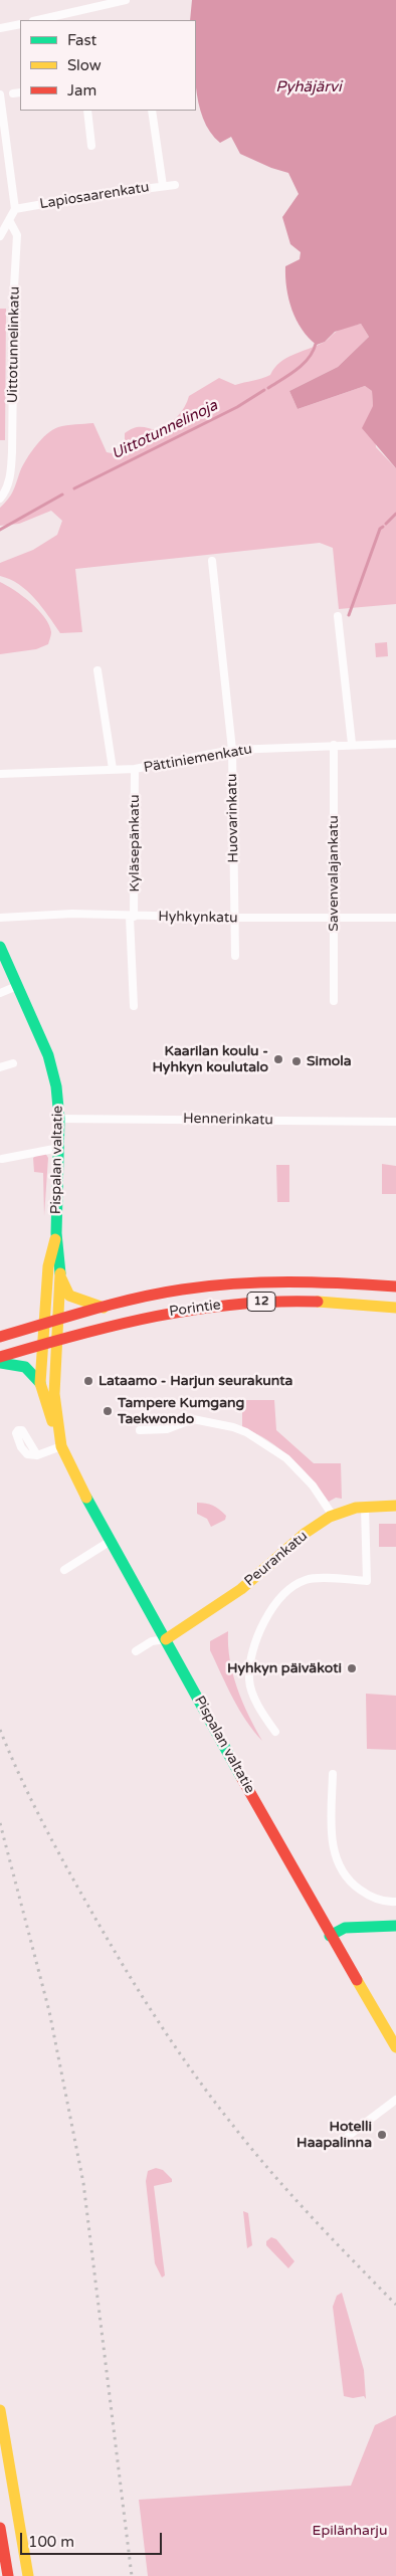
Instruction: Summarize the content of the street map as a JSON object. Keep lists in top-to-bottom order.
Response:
{
  "streets": {
    "main road": [
      "Pispalan valtatie",
      "12",
      "Porintie",
      "Peurankatu"
    ],
    "street": [
      "Lapiosaarenkatu",
      "Uittotunnelinkatu",
      "Pättiniemenkatu",
      "Huovarinkatu",
      "Kyläsepänkatu",
      "Savenvalajankatu",
      "Hyhkynkatu",
      "Hennerinkatu"
    ]
  },
  "crossings": [
    ["Pättiniemenkatu", "Huovarinkatu"],
    ["Pättiniemenkatu", "Kyläsepänkatu"],
    ["Pättiniemenkatu", "Savenvalajankatu"],
    ["Huovarinkatu", "Hyhkynkatu"],
    ["Kyläsepänkatu", "Hyhkynkatu"],
    ["Savenvalajankatu", "Hyhkynkatu"],
    ["Hennerinkatu", "Pispalan valtatie"],
    ["Pispalan valtatie", "Porintie"],
    ["Pispalan valtatie", "Peurankatu"]
  ],
  "water": ["Pyhäjärvi", "Uittotunnelinoja"],
  "parks": ["Epilänharju"],
  "places": [
    "Kaarilan koulu - Hyhkyn koulutalo",
    "Simola",
    "Lataamo - Harjun seurakunta",
    "Tampere Kumgang Taekwondo",
    "Hyhkyn päiväkoti",
    "Hotelli Haapalinna"
  ],
  "legend": ["Fast", "Slow", "Jam"],
  "scale_bar": "100 m"
}
